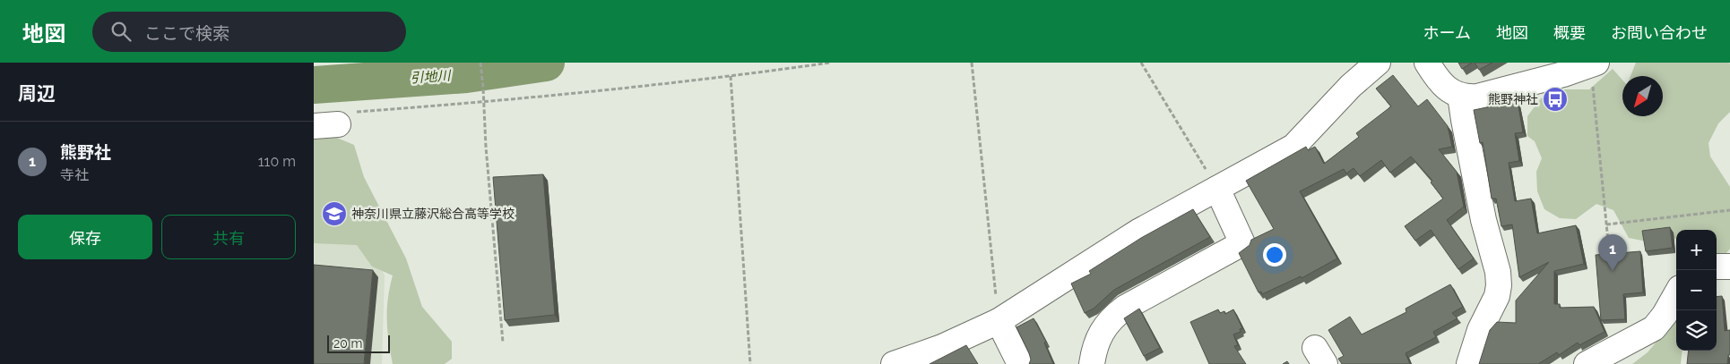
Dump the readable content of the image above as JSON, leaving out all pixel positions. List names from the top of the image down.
{
  "water": ["引地川"],
  "places": {
    "bus stop": ["熊野神社"],
    "school or university": ["神奈川県立藤沢総合高等学校"]
  },
  "scale_bar": "20 m",
  "north": "bottom left",
  "page": {
    "header": "地図",
    "search": "ここで検索",
    "nav": [
      "ホーム",
      "地図",
      "概要",
      "お問い合わせ"
    ],
    "heading": "周辺",
    "list": [
      {
        "mark": "1",
        "name": "熊野社",
        "note": "寺社",
        "value": "110 m"
      }
    ],
    "buttons": ["保存", "共有"],
    "map_buttons": ["+", "−"],
    "pins": "1",
    "scale": "20 m"
  }
}
